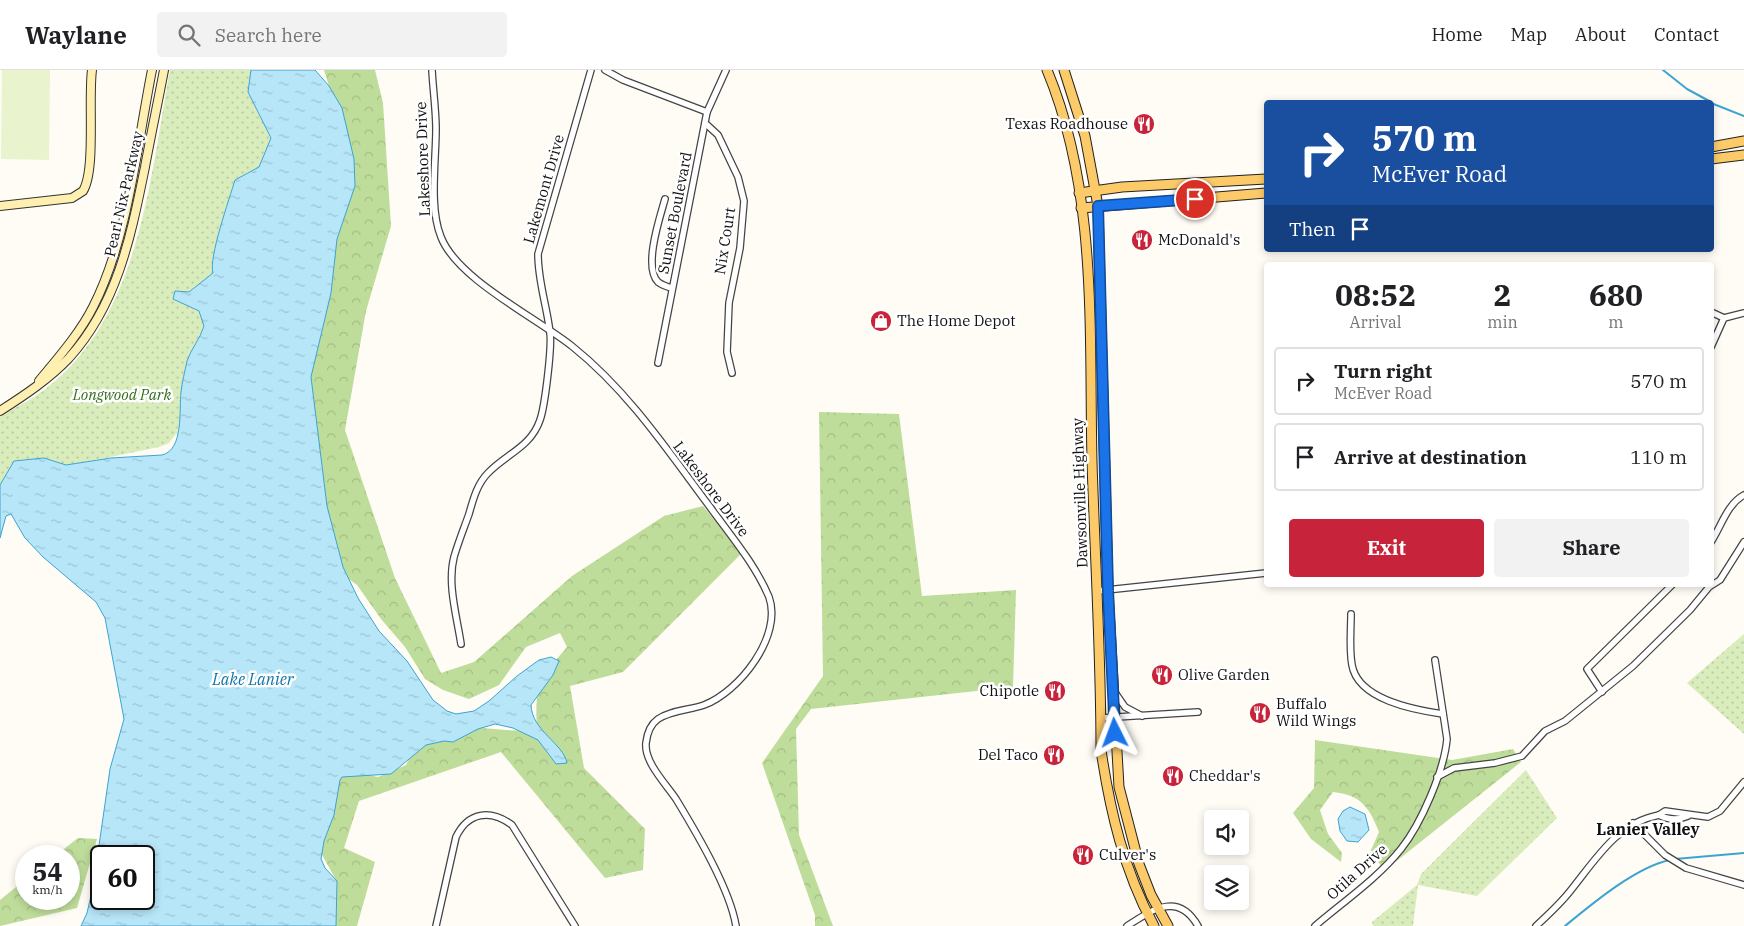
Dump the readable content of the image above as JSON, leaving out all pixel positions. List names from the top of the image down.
{
  "streets": {
    "main road": ["Dawsonville Highway"],
    "street": [
      "Lakeshore Drive",
      "Lakemont Drive",
      "Pearl Nix Parkway",
      "Sunset Boulevard",
      "Nix Court",
      "Otila Drive"
    ]
  },
  "crossings": [
    ["Lakeshore Drive", "Lakemont Drive"],
    ["Sunset Boulevard", "Nix Court"]
  ],
  "districts": ["Lanier Valley"],
  "water": ["Lake Lanier"],
  "parks": ["Longwood Park"],
  "places": {
    "restaurant": [
      "Texas Roadhouse",
      "McDonald's",
      "Olive Garden",
      "Chipotle",
      "Buffalo Wild Wings",
      "Del Taco",
      "Cheddar's",
      "Culver's"
    ],
    "shop": ["The Home Depot"]
  },
  "page": {
    "header": "Waylane",
    "search": "Search here",
    "nav": [
      "Home",
      "Map",
      "About",
      "Contact"
    ],
    "turn": ["570 m", "McEver Road"],
    "then": "Then",
    "eta": [
      "08:52",
      "Arrival",
      "2",
      "min",
      "680",
      "m"
    ],
    "list": [
      {
        "name": "Turn right",
        "note": "McEver Road",
        "value": "570 m"
      },
      {
        "name": "Arrive at destination",
        "value": "110 m"
      }
    ],
    "buttons": ["Exit", "Share"],
    "speed": "54 km/h",
    "limit": "60"
  }
}
